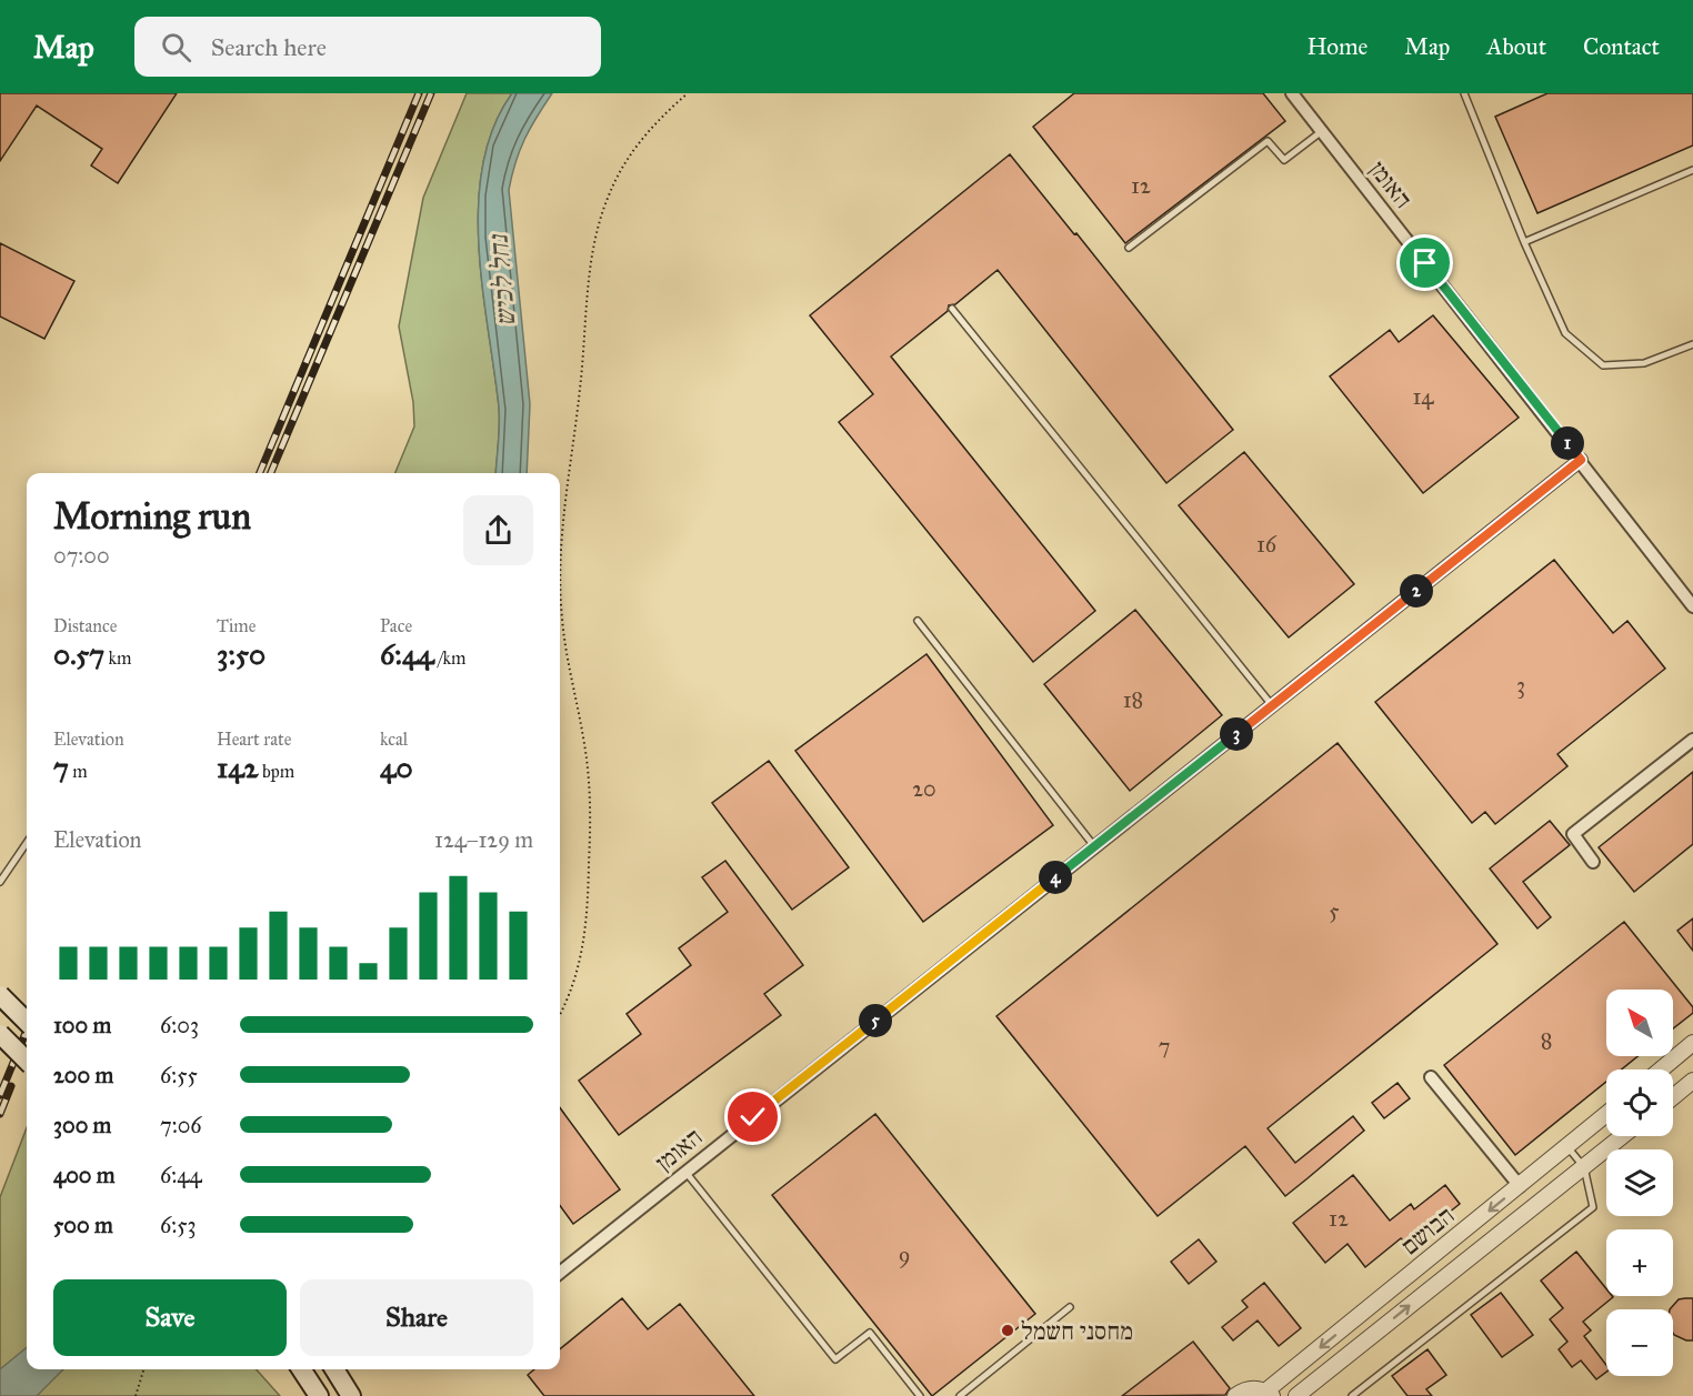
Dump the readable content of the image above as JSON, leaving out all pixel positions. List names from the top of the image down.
{
  "streets": {
    "street": ["האומן", "הבושם"]
  },
  "water": ["נחל לכיש"],
  "places": ["מחסני חשמל"],
  "house_numbers": [
    "12",
    "14",
    "16",
    "3",
    "18",
    "20",
    "5",
    "8",
    "7",
    "12",
    "9"
  ],
  "north": "top left",
  "page": {
    "header": "Map",
    "search": "Search here",
    "nav": [
      "Home",
      "Map",
      "About",
      "Contact"
    ],
    "pins": [
      "1",
      "2",
      "3",
      "4",
      "5"
    ],
    "heading": ["Morning run", "07:00"],
    "stats": [
      ["Distance", "0.57 km"],
      ["Time", "3:50"],
      ["Pace", "6:44 /km"],
      ["Elevation", "7 m"],
      ["Heart rate", "142 bpm"],
      ["kcal", "40"]
    ],
    "chart": ["Elevation", "124–129 m"],
    "map_buttons": ["+", "−"],
    "list": [
      {
        "name": "100 m",
        "note": "6:03"
      },
      {
        "name": "200 m",
        "note": "6:55"
      },
      {
        "name": "300 m",
        "note": "7:06"
      },
      {
        "name": "400 m",
        "note": "6:44"
      },
      {
        "name": "500 m",
        "note": "6:53"
      }
    ],
    "buttons": ["Save", "Share"]
  }
}
